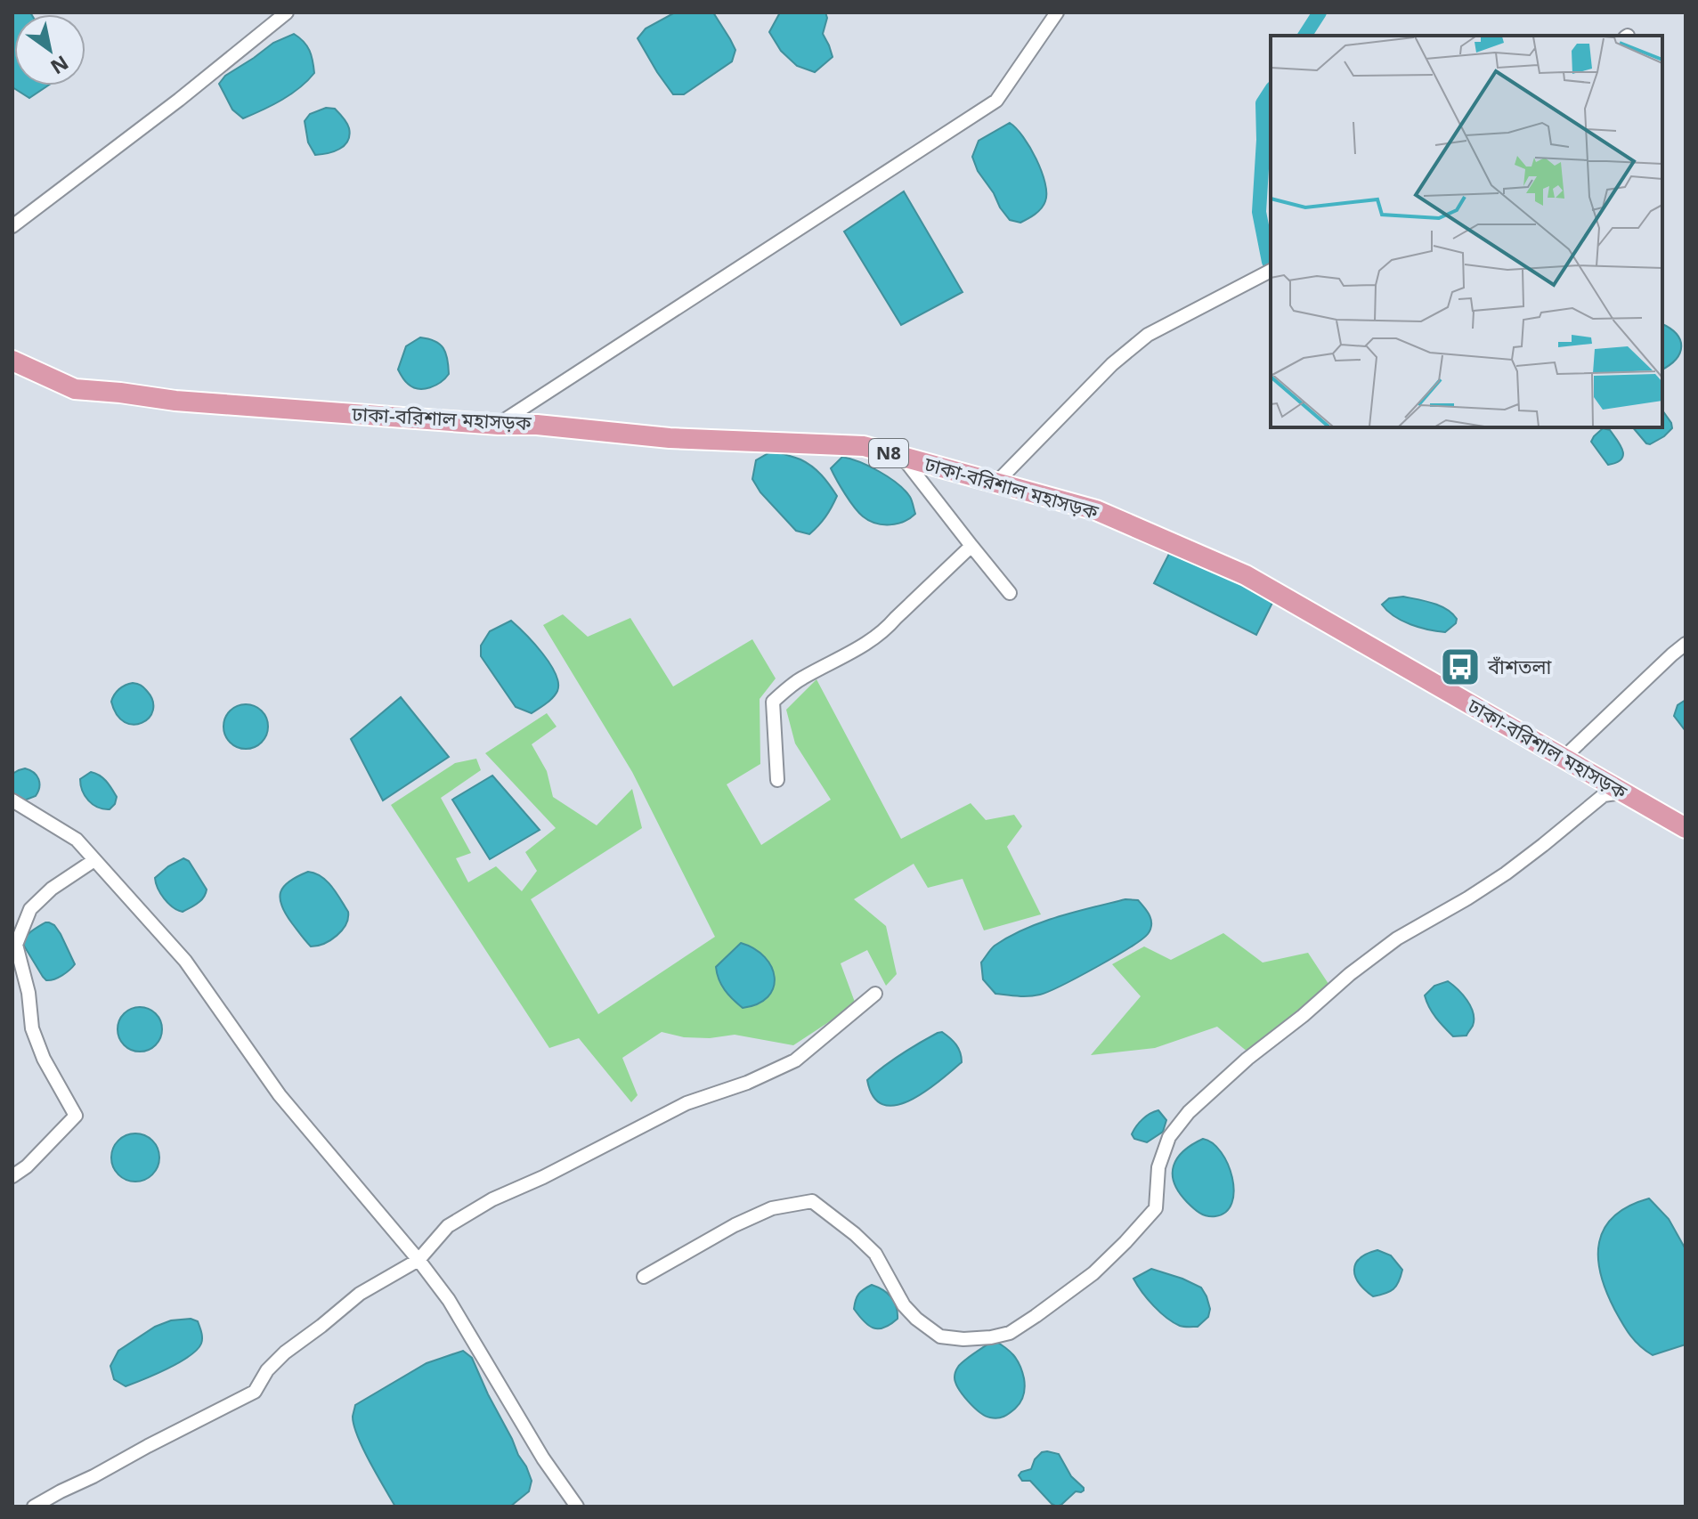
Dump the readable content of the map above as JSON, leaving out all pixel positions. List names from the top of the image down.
{
  "streets": {
    "highway": ["ঢাকা-বরিশাল মহাসড়ক", "N8"]
  },
  "places": {
    "bus stop": ["বাঁশতলা"]
  },
  "north": "bottom right"
}
